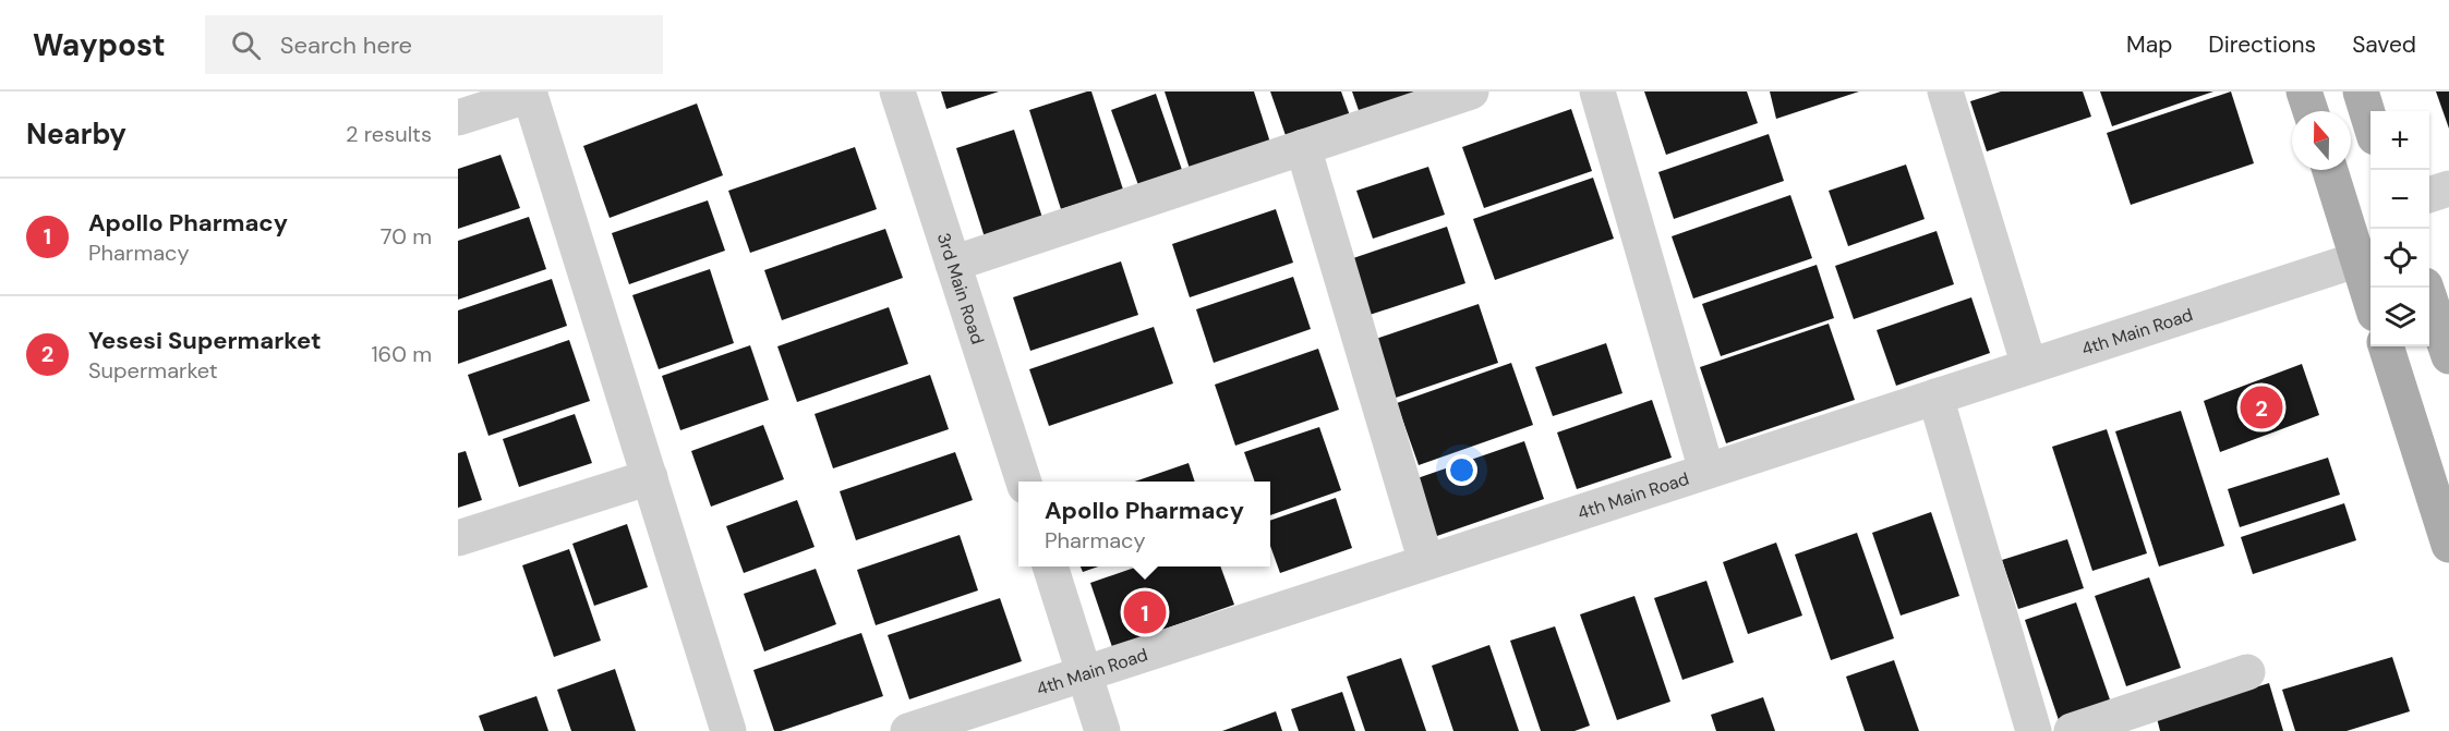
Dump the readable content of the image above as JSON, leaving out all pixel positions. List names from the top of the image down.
{
  "streets": {
    "street": ["3rd Main Road", "4th Main Road"]
  },
  "north": "top",
  "page": {
    "header": "Waypost",
    "search": "Search here",
    "nav": ["Map", "Directions", "Saved"],
    "heading": ["Nearby", "2 results"],
    "map_buttons": ["+", "−"],
    "list": [
      {
        "mark": "1",
        "name": "Apollo Pharmacy",
        "note": "Pharmacy",
        "value": "70 m"
      },
      {
        "mark": "2",
        "name": "Yesesi Supermarket",
        "note": "Supermarket",
        "value": "160 m"
      }
    ],
    "pins": ["2", "1"],
    "popup": ["Apollo Pharmacy", "Pharmacy"]
  }
}
